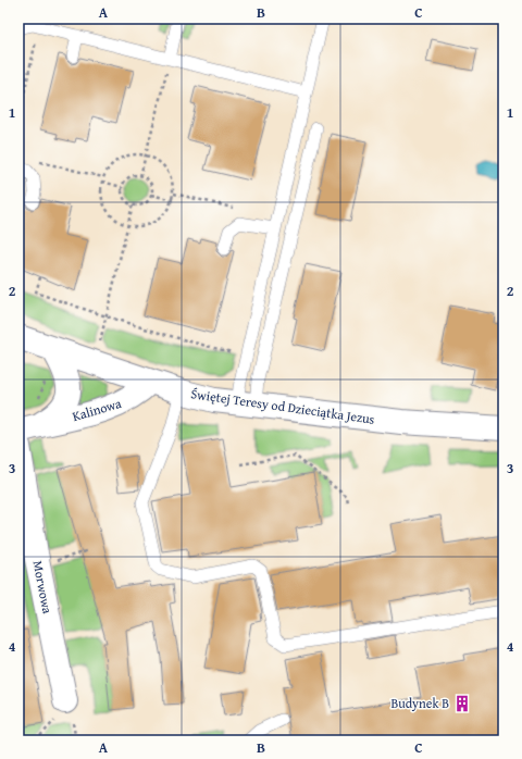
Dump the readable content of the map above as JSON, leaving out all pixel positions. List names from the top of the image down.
{
  "streets": {
    "street": ["Świętej Teresy od Dzieciątka Jezus", "Kalinowa", "Morwowa"]
  },
  "crossings": [
    ["Świętej Teresy od Dzieciątka Jezus", "Kalinowa"]
  ],
  "places": {
    "building": ["Budynek B"]
  },
  "grid": {
    "columns": ["A", "B", "C"],
    "rows": [
      "1",
      "2",
      "3",
      "4"
    ]
  }
}
